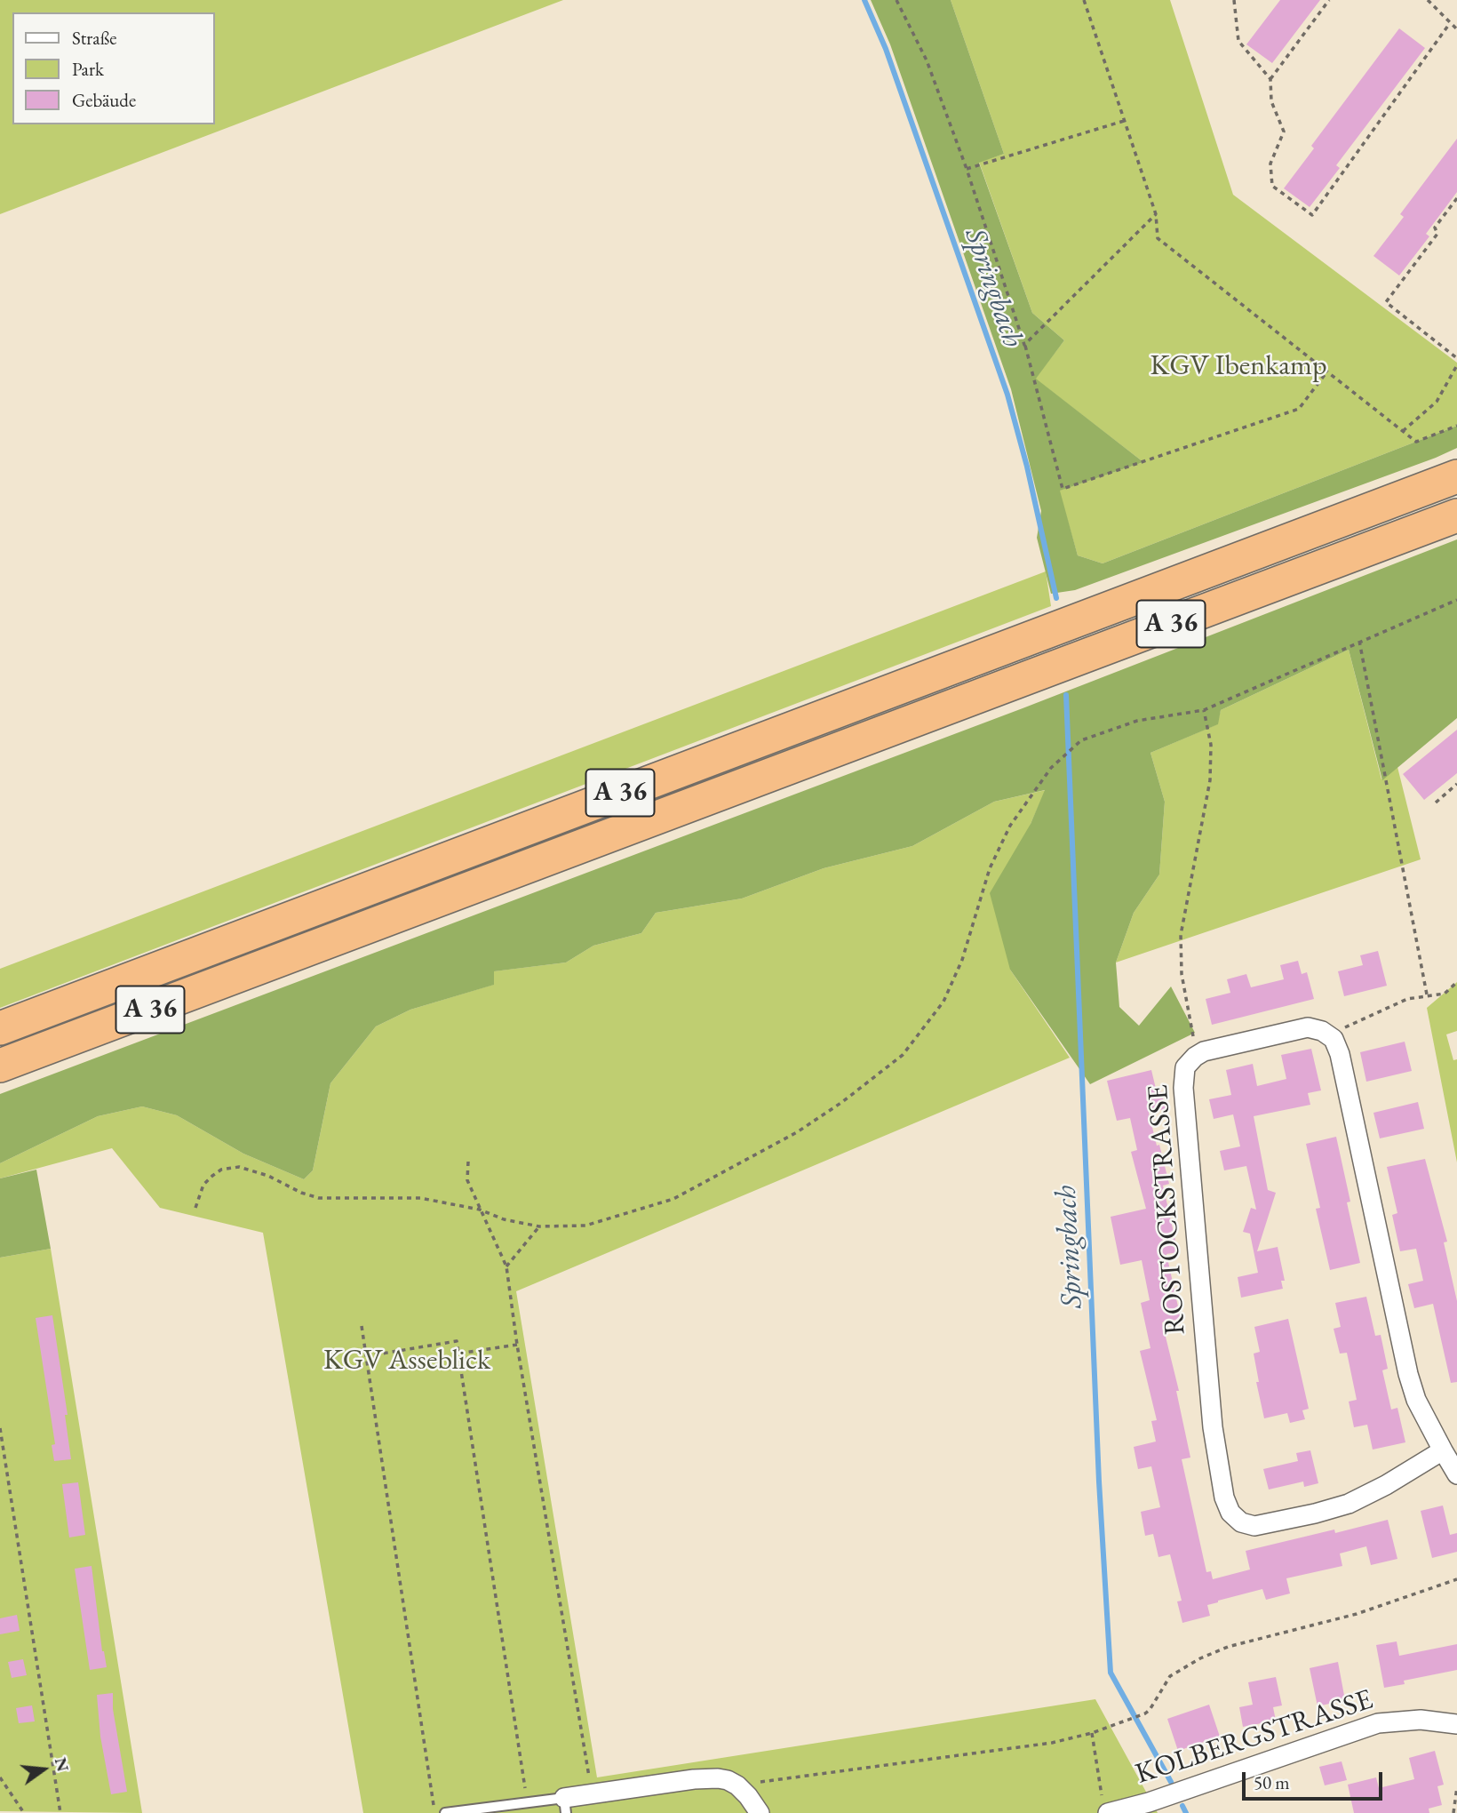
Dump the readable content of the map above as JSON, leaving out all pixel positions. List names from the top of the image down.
{
  "streets": {
    "highway": ["A 36"],
    "street": ["ROSTOCKSTRASSE", "KOLBERGSTRASSE"]
  },
  "water": ["Springbach"],
  "parks": ["KGV Ibenkamp", "KGV Asseblick"],
  "legend": ["Straße", "Park", "Gebäude"],
  "scale_bar": "50 m",
  "north": "right"
}
